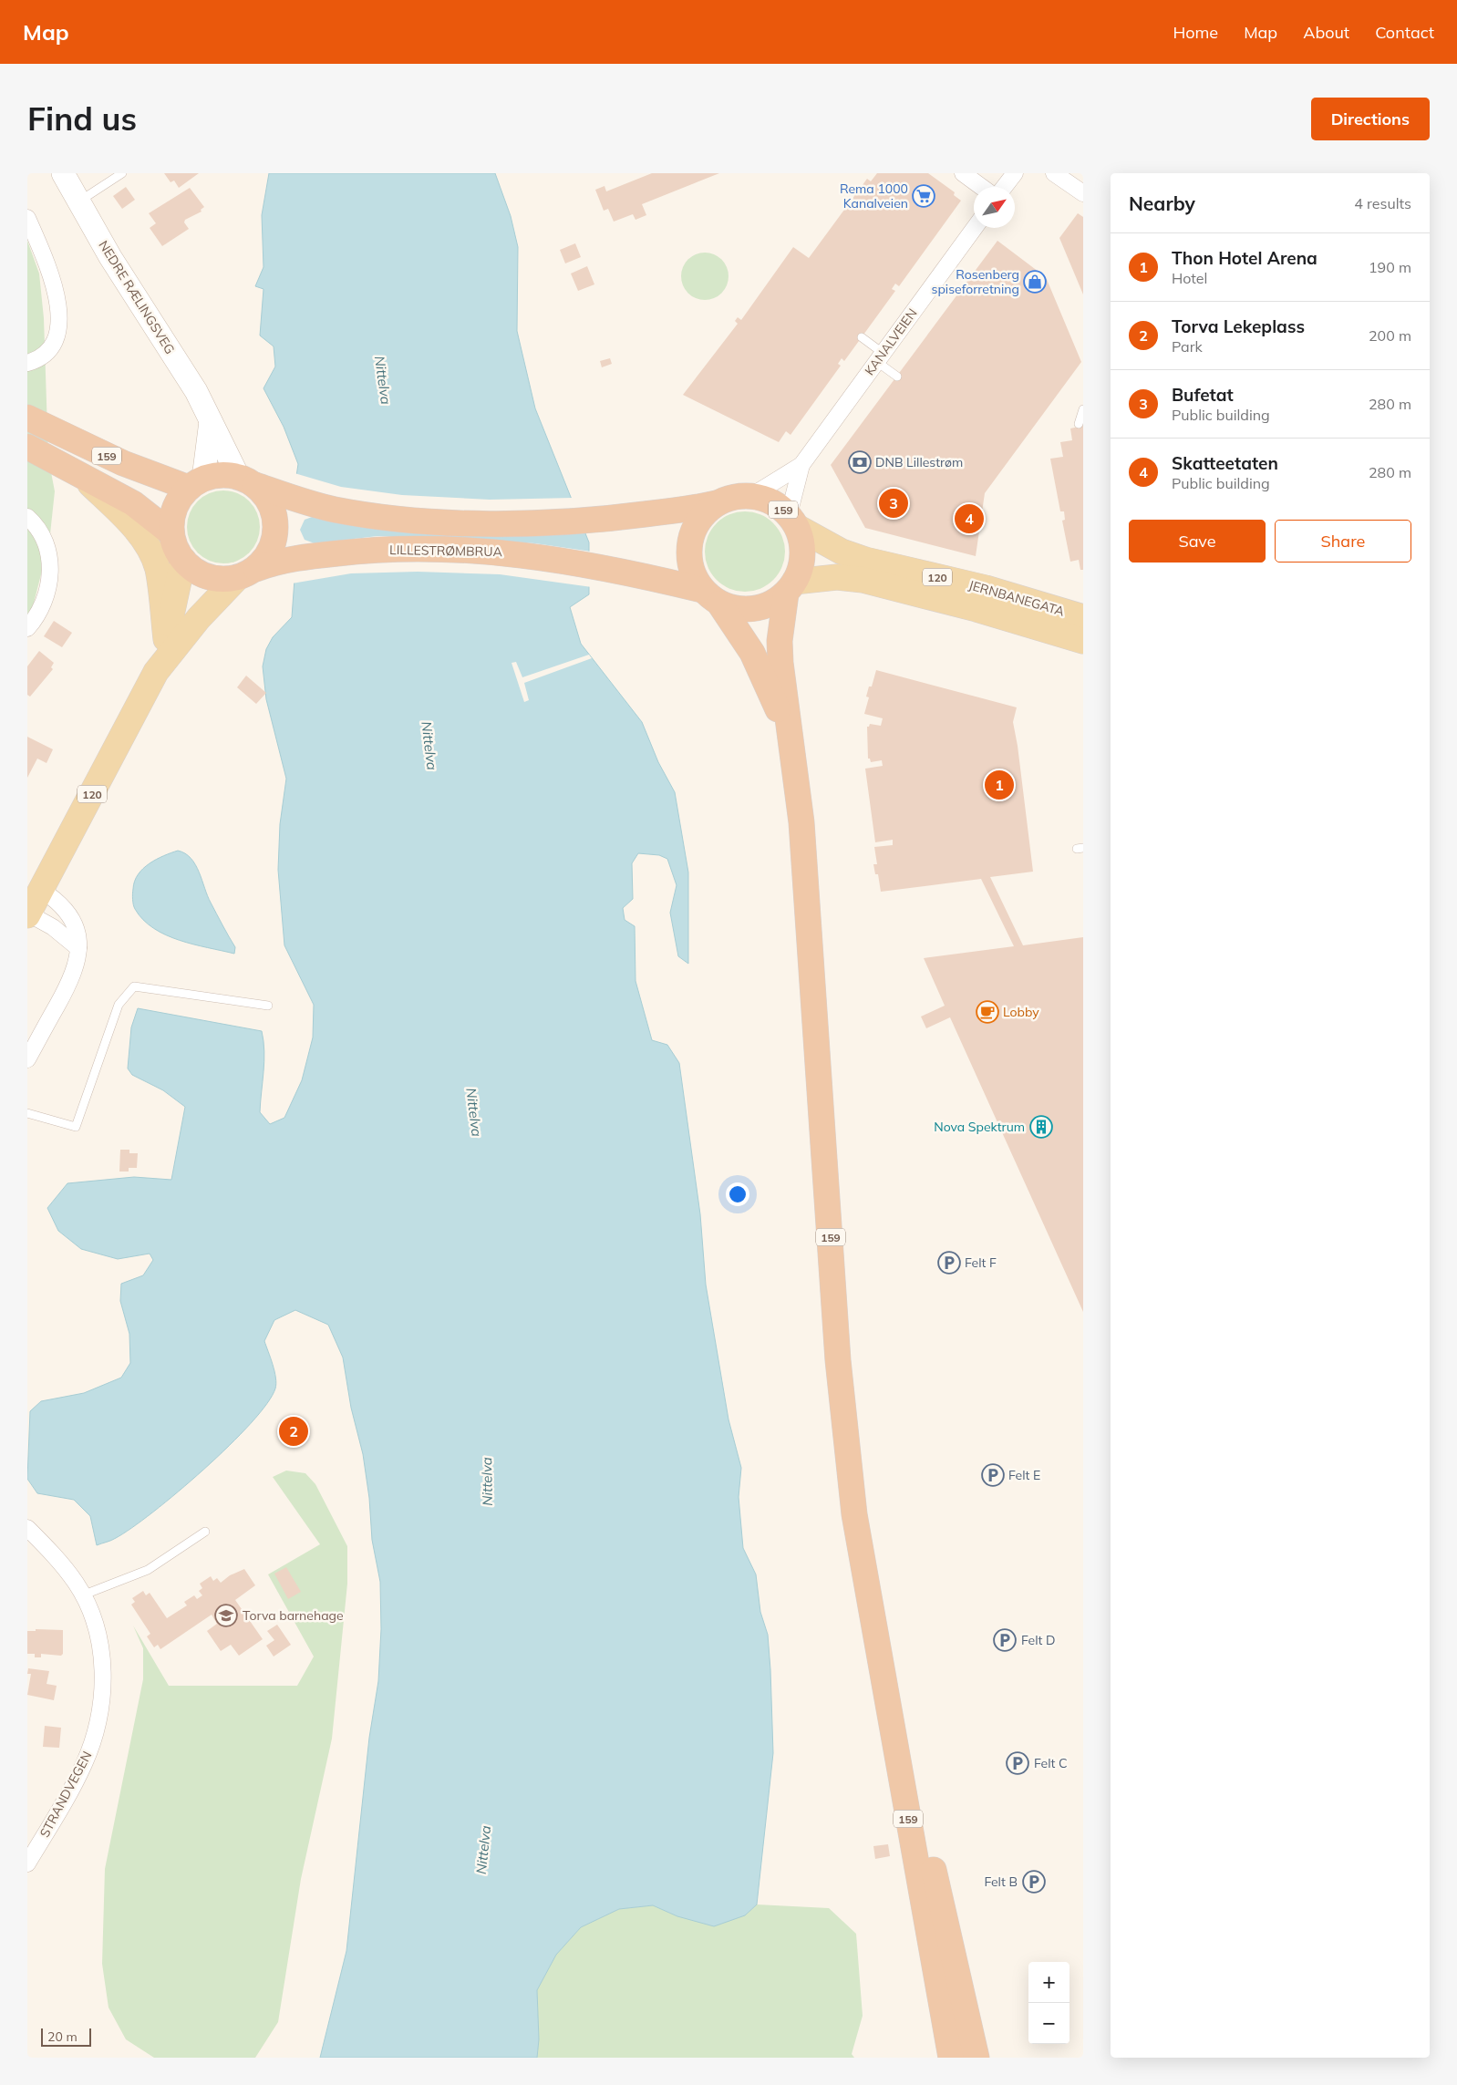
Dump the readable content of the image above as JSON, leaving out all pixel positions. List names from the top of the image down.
{
  "streets": {
    "highway": ["159", "LILLESTRØMBRUA"],
    "main road": ["NEDRE RÆLINGSVEG", "120", "JERNBANEGATA"],
    "street": ["KANALVEIEN", "STRANDVEGEN"]
  },
  "crossings": [
    ["NEDRE RÆLINGSVEG", "159"],
    ["NEDRE RÆLINGSVEG", "LILLESTRØMBRUA"],
    ["NEDRE RÆLINGSVEG", "120"],
    ["KANALVEIEN", "159"],
    ["KANALVEIEN", "LILLESTRØMBRUA"],
    ["KANALVEIEN", "JERNBANEGATA"],
    ["159", "LILLESTRØMBRUA"],
    ["159", "120"],
    ["159", "JERNBANEGATA"],
    ["LILLESTRØMBRUA", "120"],
    ["LILLESTRØMBRUA", "JERNBANEGATA"]
  ],
  "water": ["Nittelva"],
  "places": {
    "supermarket": ["Rema 1000 Kanalveien"],
    "shop": ["Rosenberg spiseforretning"],
    "bank": ["DNB Lillestrøm"],
    "cafe": ["Lobby"],
    "building": ["Nova Spektrum"],
    "parking": [
      "Felt F",
      "Felt E",
      "Felt D",
      "Felt C",
      "Felt B"
    ],
    "school or university": ["Torva barnehage"]
  },
  "scale_bar": "20 m",
  "north": "top right",
  "page": {
    "header": "Map",
    "nav": [
      "Home",
      "Map",
      "About",
      "Contact"
    ],
    "buttons": [
      "Directions",
      ["Save", "Share"]
    ],
    "title": "Find us",
    "heading": ["Nearby", "4 results"],
    "list": [
      {
        "mark": "1",
        "name": "Thon Hotel Arena",
        "note": "Hotel",
        "value": "190 m"
      },
      {
        "mark": "2",
        "name": "Torva Lekeplass",
        "note": "Park",
        "value": "200 m"
      },
      {
        "mark": "3",
        "name": "Bufetat",
        "note": "Public building",
        "value": "280 m"
      },
      {
        "mark": "4",
        "name": "Skatteetaten",
        "note": "Public building",
        "value": "280 m"
      }
    ],
    "pins": [
      "3",
      "4",
      "1",
      "2"
    ],
    "map_buttons": ["+", "−"],
    "scale": "20 m"
  }
}
